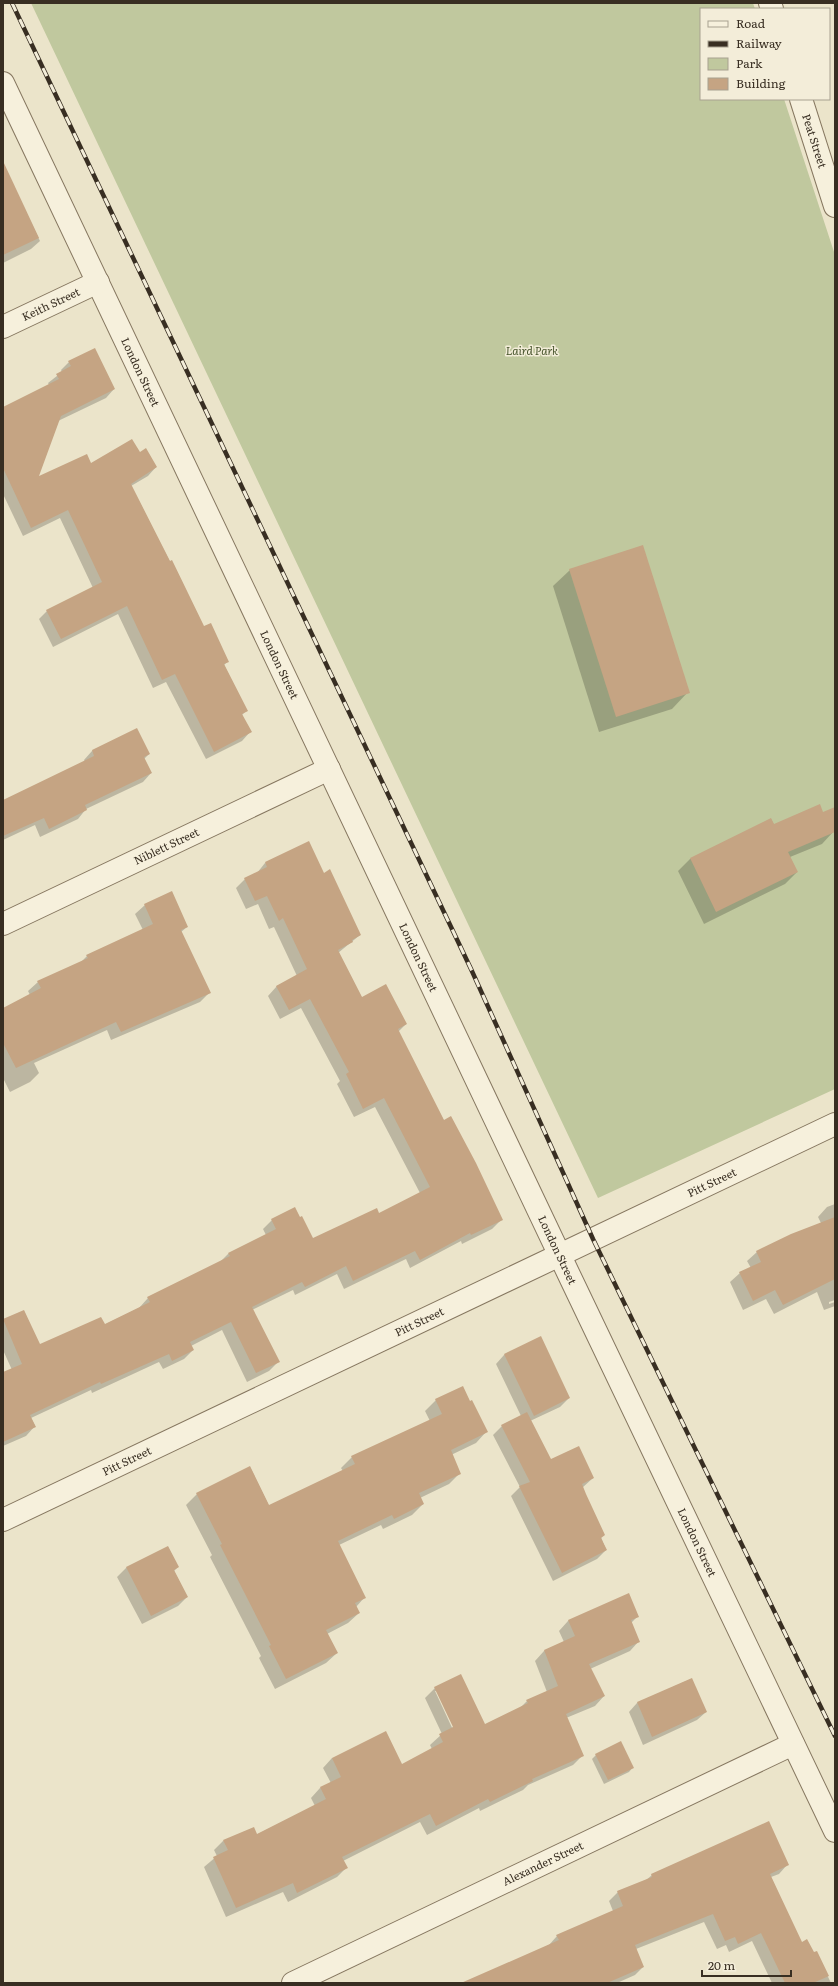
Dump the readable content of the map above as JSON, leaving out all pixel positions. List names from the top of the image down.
{
  "streets": {
    "street": [
      "Peat Street",
      "Keith Street",
      "London Street",
      "Niblett Street",
      "Pitt Street",
      "Alexander Street"
    ]
  },
  "crossings": [
    ["Keith Street", "London Street"],
    ["London Street", "Niblett Street"],
    ["London Street", "Pitt Street"],
    ["London Street", "Alexander Street"]
  ],
  "parks": ["Laird Park"],
  "legend": [
    "Road",
    "Railway",
    "Park",
    "Building"
  ],
  "scale_bar": "20 m"
}
